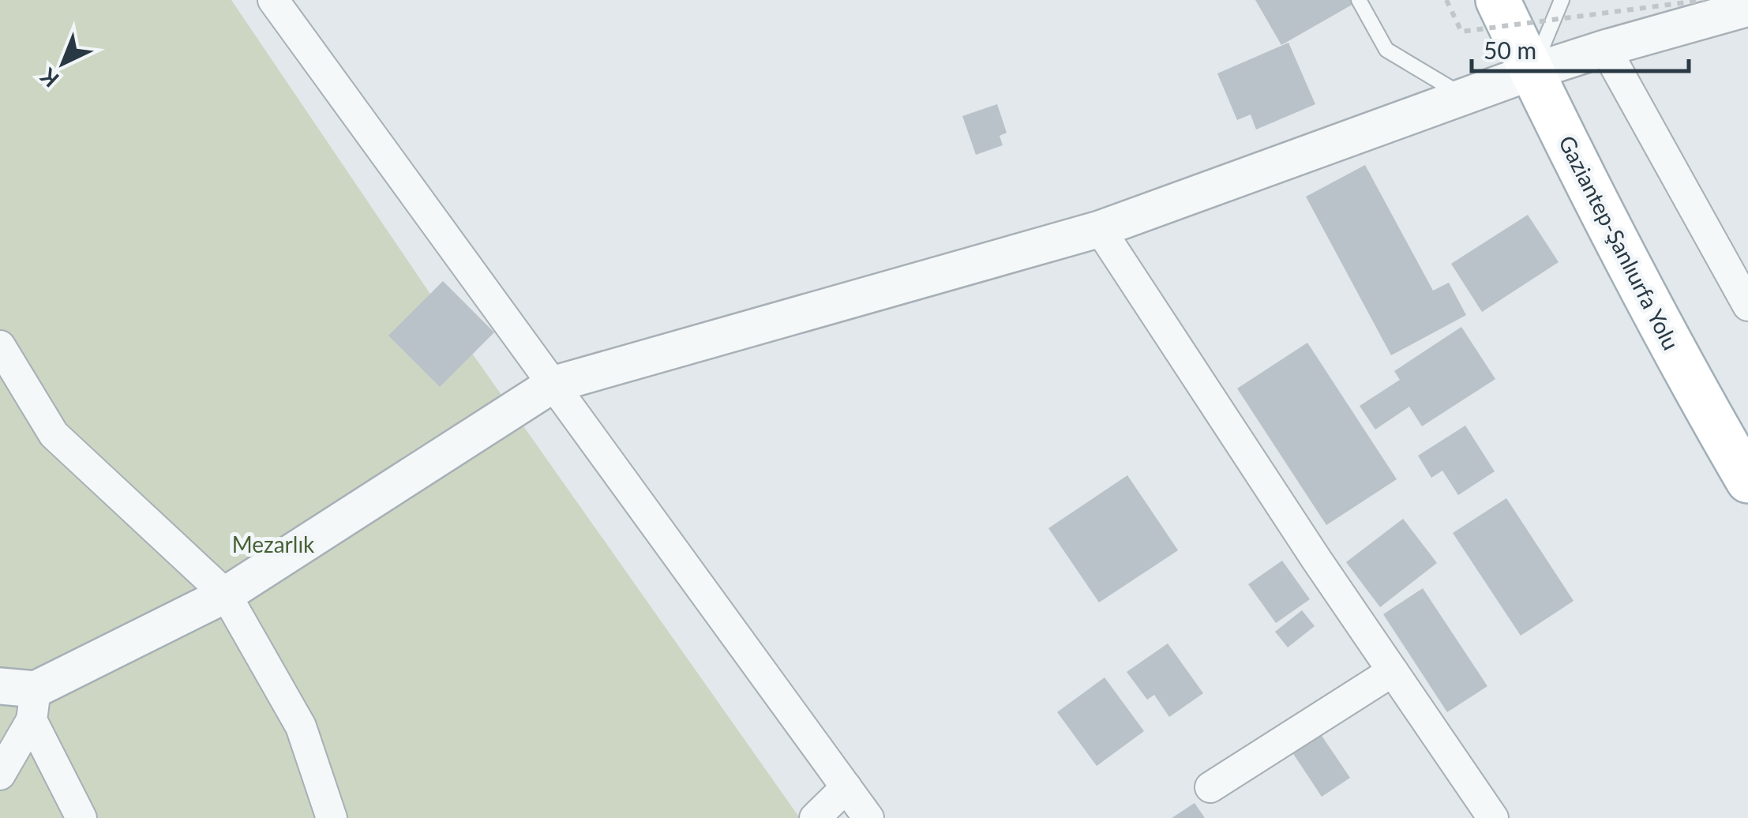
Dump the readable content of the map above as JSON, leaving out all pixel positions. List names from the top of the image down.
{
  "streets": {
    "main road": ["Gaziantep-Şanlıurfa Yolu"]
  },
  "parks": ["Mezarlık"],
  "scale_bar": "50 m",
  "north": "bottom left"
}
